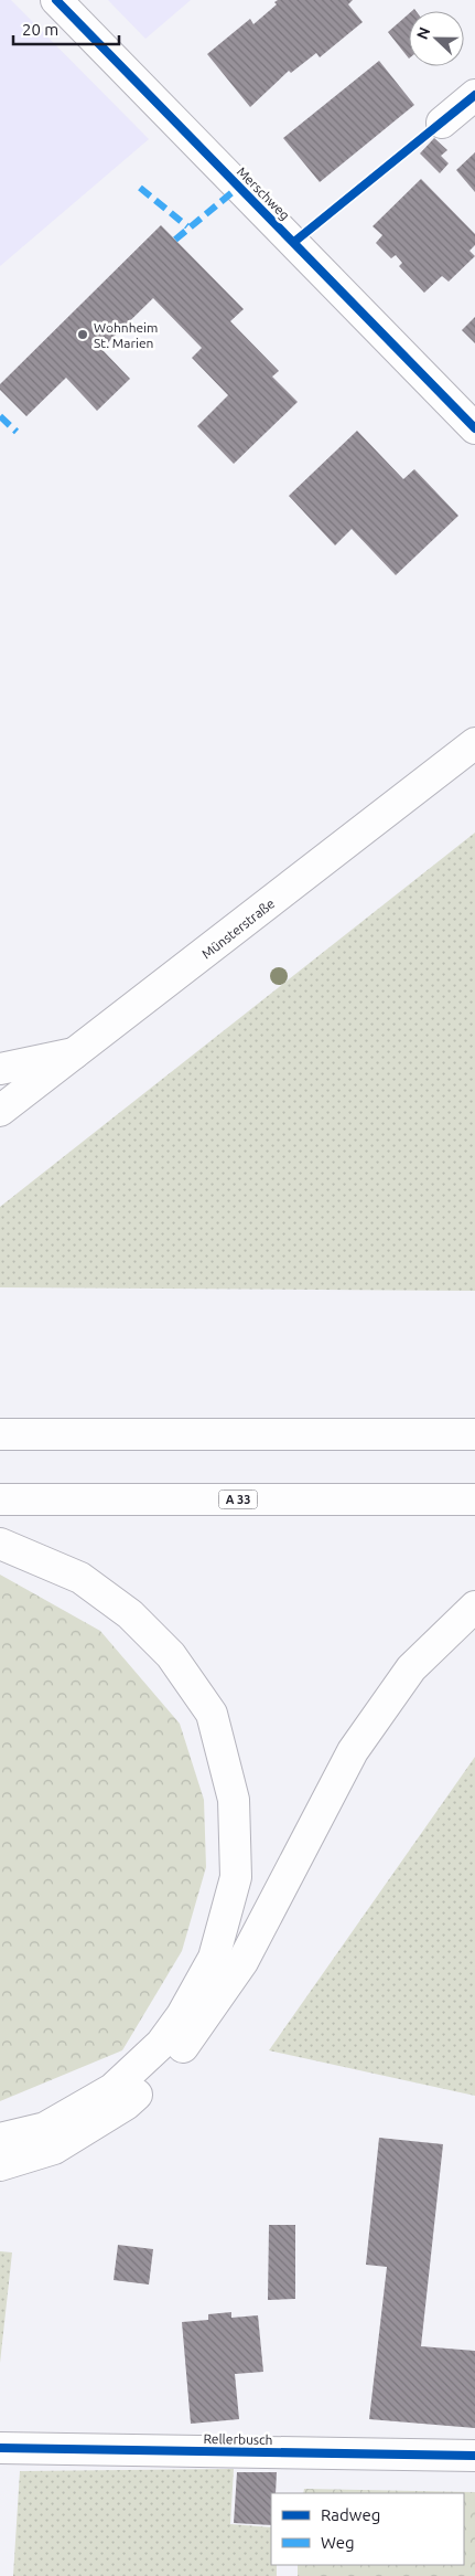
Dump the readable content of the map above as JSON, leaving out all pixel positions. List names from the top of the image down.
{
  "streets": {
    "main road": [
      "Merschweg",
      "Münsterstraße",
      "A 33",
      "Rellerbusch"
    ]
  },
  "places": ["Wohnheim St. Marien"],
  "legend": ["Radweg", "Weg"],
  "scale_bar": "20 m",
  "north": "left"
}
